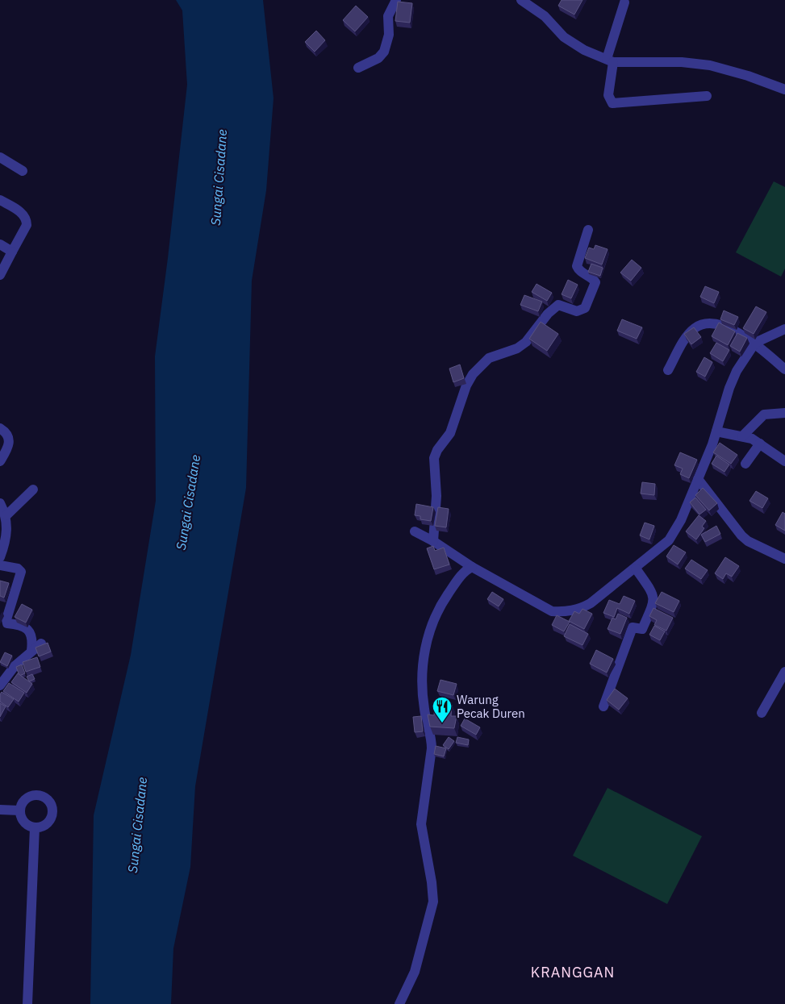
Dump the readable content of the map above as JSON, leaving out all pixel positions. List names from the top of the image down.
{
  "districts": ["KRANGGAN"],
  "water": ["Sungai Cisadane"],
  "places": {
    "restaurant": ["Warung Pecak Duren"]
  }
}
